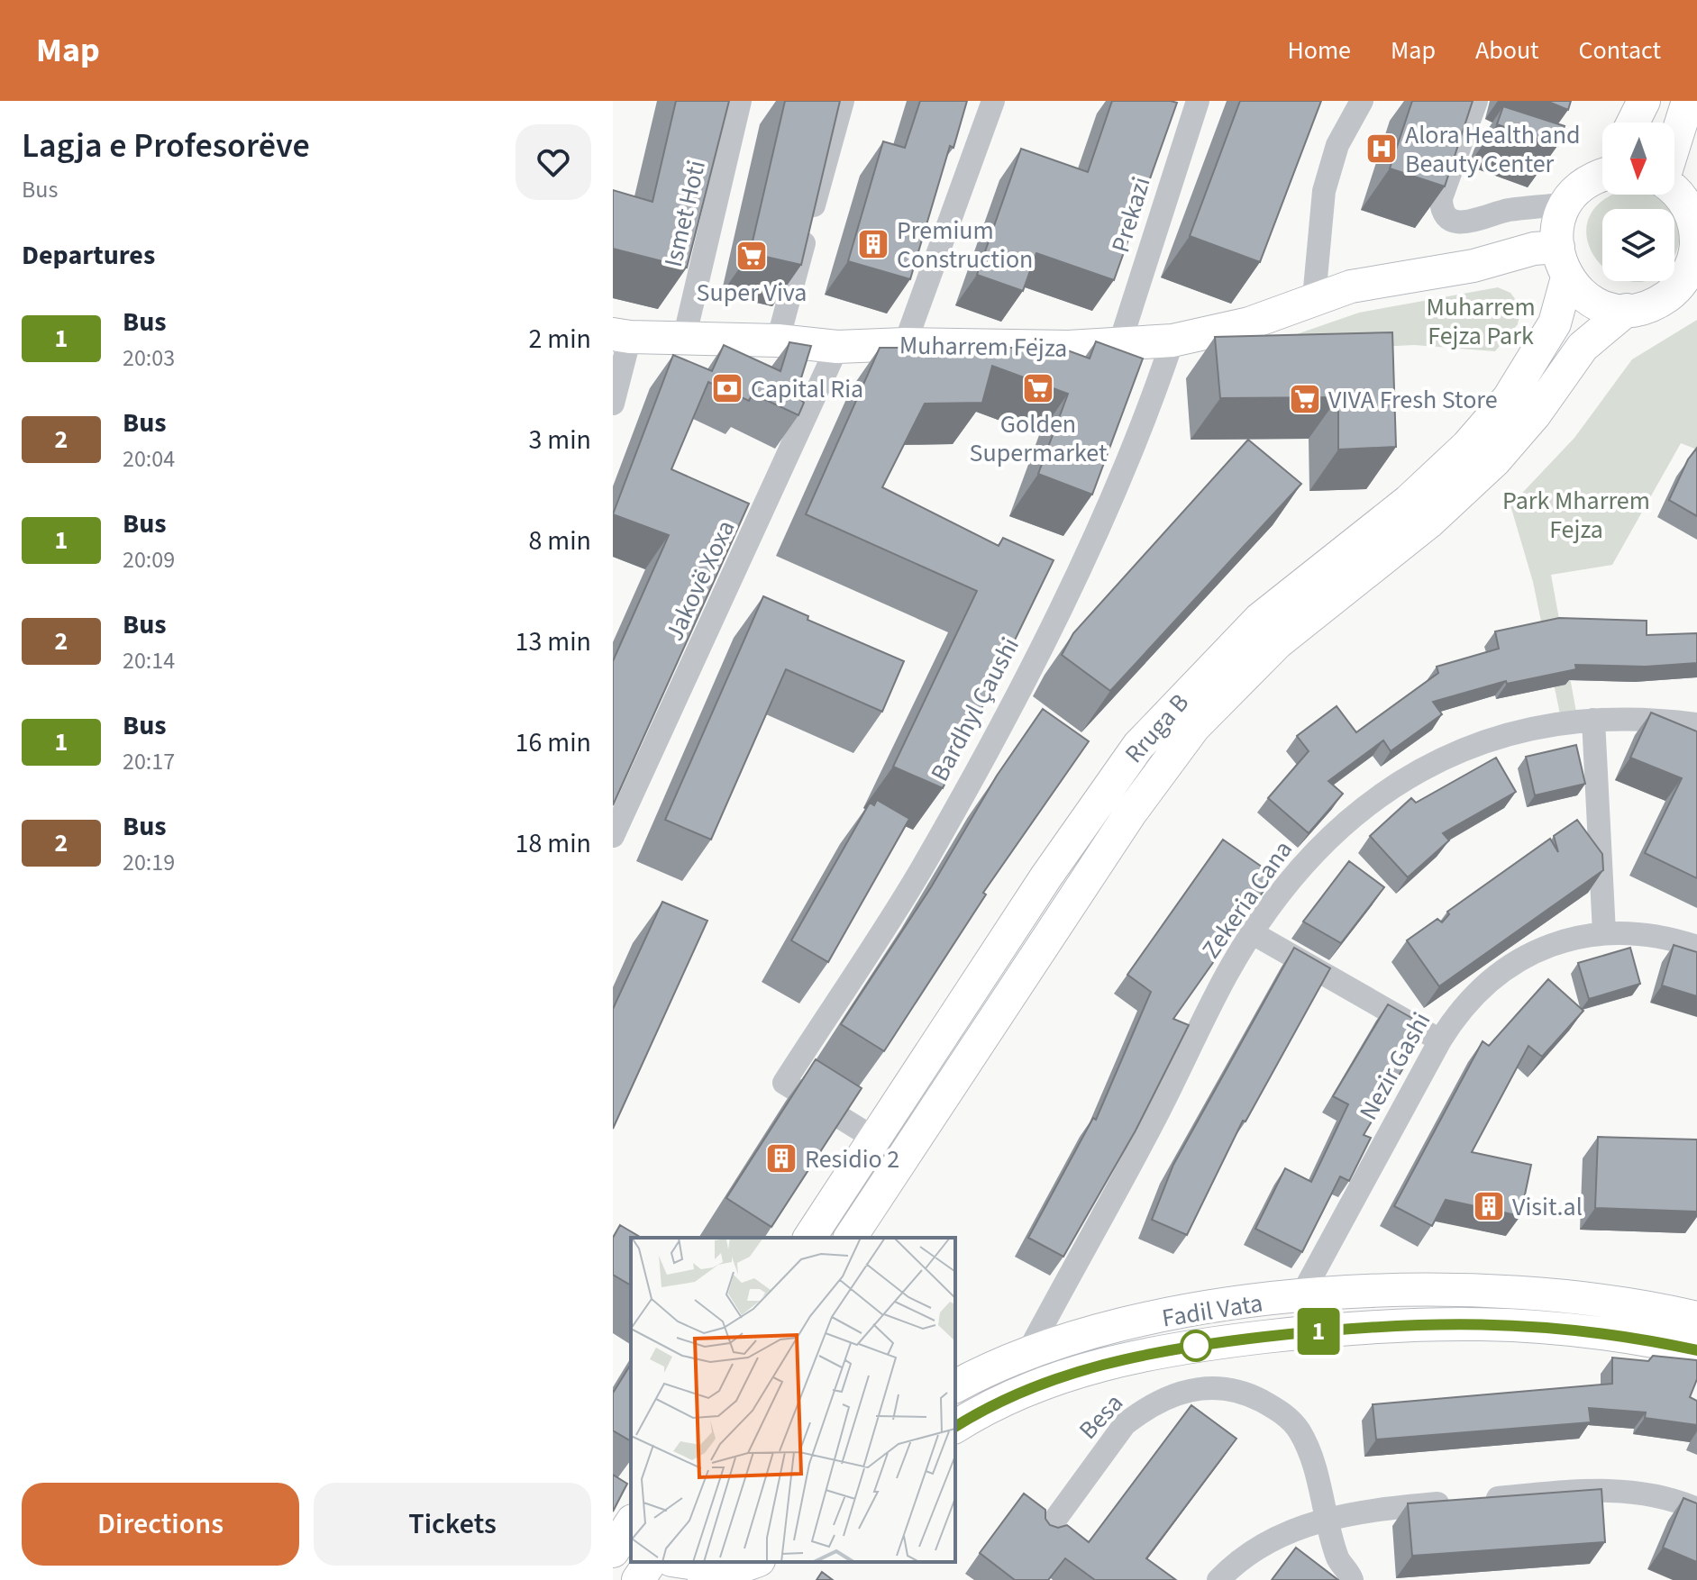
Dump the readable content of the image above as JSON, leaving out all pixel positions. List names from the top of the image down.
{
  "streets": {
    "main road": ["Muharrem Fejza", "Rruga B", "Fadil Vata"],
    "street": [
      "Ismet Hoti",
      "Prekazi",
      "Jakovë Xoxa",
      "Bardhyl Çaushi",
      "Zekeria Cana",
      "Nezir Gashi",
      "Besa"
    ]
  },
  "crossings": [
    ["Ismet Hoti", "Muharrem Fejza"],
    ["Prekazi", "Muharrem Fejza"],
    ["Muharrem Fejza", "Jakovë Xoxa"],
    ["Muharrem Fejza", "Bardhyl Çaushi"],
    ["Bardhyl Çaushi", "Rruga B"],
    ["Zekeria Cana", "Fadil Vata"],
    ["Nezir Gashi", "Fadil Vata"]
  ],
  "parks": ["Muharrem Fejza Park", "Park Mharrem Fejza"],
  "places": {
    "hospital": ["Alora Health and Beauty Center"],
    "building": ["Premium Construction", "Residio 2", "Visit.al"],
    "supermarket": ["Super Viva", "Golden Supermarket", "VIVA Fresh Store"],
    "bank": ["Capital Ria"]
  },
  "lines": ["bus line 1"],
  "north": "bottom",
  "page": {
    "header": "Map",
    "nav": [
      "Home",
      "Map",
      "About",
      "Contact"
    ],
    "heading": [
      ["Lagja e Profesorëve", "Bus"],
      "Departures"
    ],
    "on_map": "1",
    "list": [
      {
        "mark": "1",
        "name": "Bus",
        "note": "20:03",
        "value": "2 min"
      },
      {
        "mark": "2",
        "name": "Bus",
        "note": "20:04",
        "value": "3 min"
      },
      {
        "mark": "1",
        "name": "Bus",
        "note": "20:09",
        "value": "8 min"
      },
      {
        "mark": "2",
        "name": "Bus",
        "note": "20:14",
        "value": "13 min"
      },
      {
        "mark": "1",
        "name": "Bus",
        "note": "20:17",
        "value": "16 min"
      },
      {
        "mark": "2",
        "name": "Bus",
        "note": "20:19",
        "value": "18 min"
      }
    ],
    "buttons": ["Directions", "Tickets"]
  }
}
